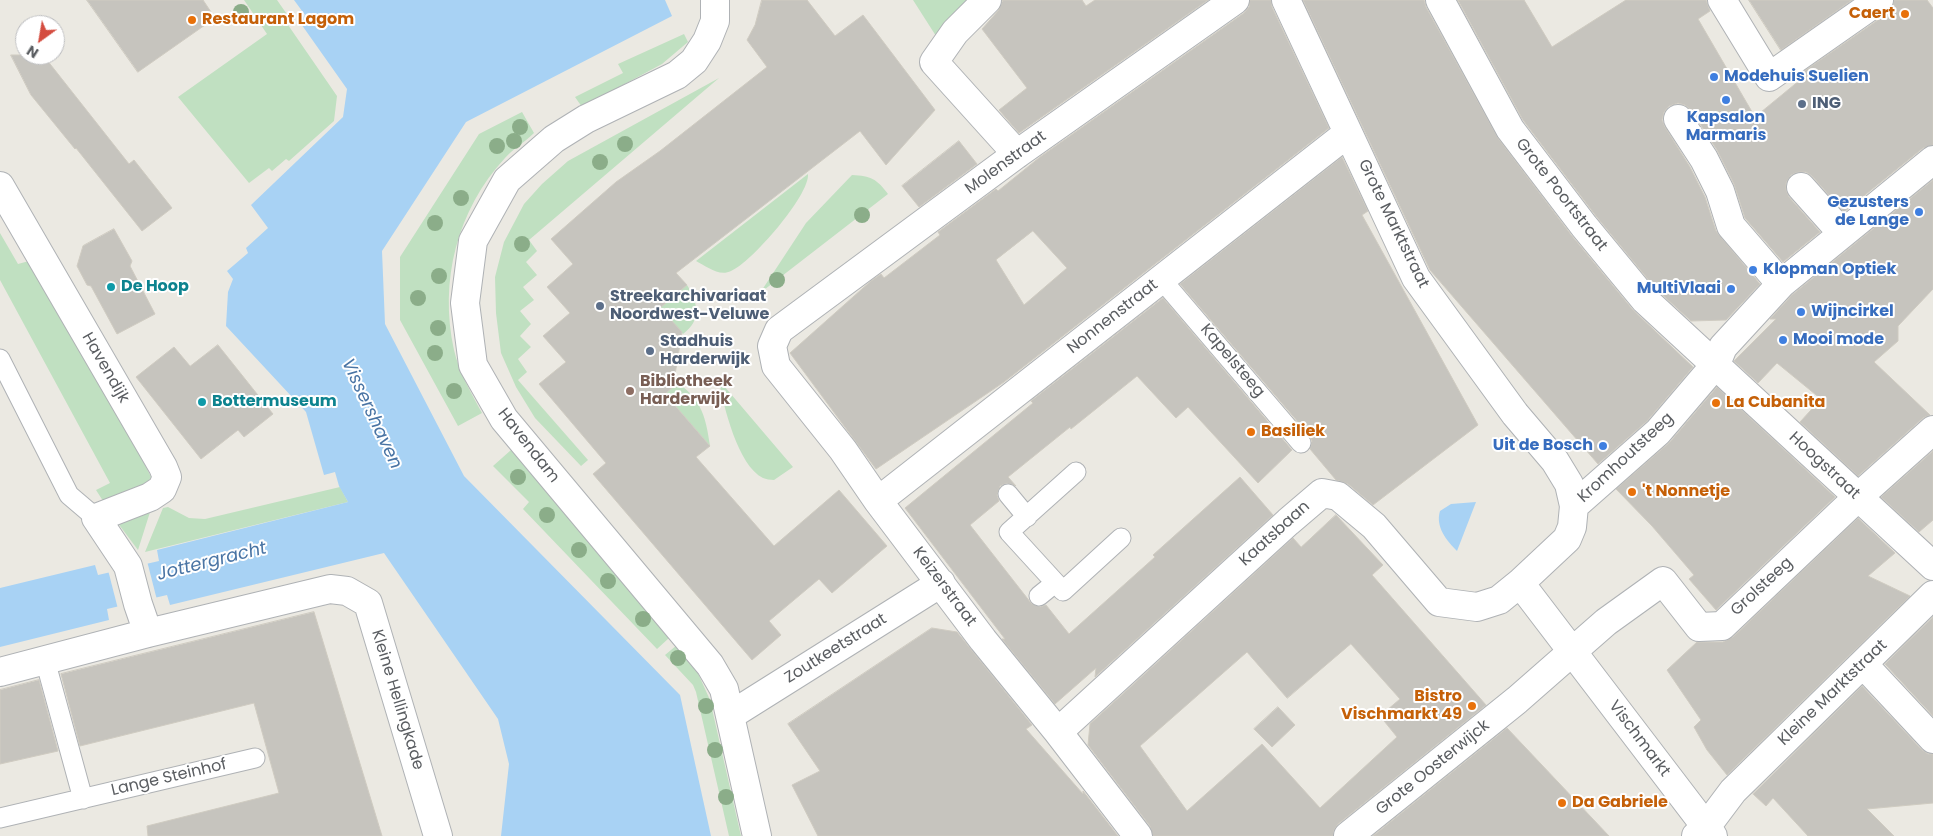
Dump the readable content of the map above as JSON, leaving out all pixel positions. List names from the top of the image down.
{
  "streets": {
    "street": [
      "Molenstraat",
      "Grote Poortstraat",
      "Grote Marktstraat",
      "Nonnenstraat",
      "Havendijk",
      "Havendam",
      "Kromhoutsteeg",
      "Hoogstraat",
      "Kaatsbaan",
      "Keizerstraat",
      "Grolsteeg",
      "Zoutkeetstraat",
      "Kleine Marktstraat",
      "Kleine Hellingkade",
      "Vischmarkt",
      "Grote Oosterwijck"
    ],
    "lane": ["Kapelsteeg", "Lange Steinhof"]
  },
  "crossings": [
    ["Molenstraat", "Keizerstraat"],
    ["Grote Poortstraat", "Kromhoutsteeg"],
    ["Grote Poortstraat", "Hoogstraat"],
    ["Grote Marktstraat", "Nonnenstraat"],
    ["Grote Marktstraat", "Kromhoutsteeg"],
    ["Grote Marktstraat", "Kaatsbaan"],
    ["Nonnenstraat", "Kapelsteeg"],
    ["Nonnenstraat", "Keizerstraat"],
    ["Havendam", "Zoutkeetstraat"],
    ["Kromhoutsteeg", "Hoogstraat"],
    ["Kromhoutsteeg", "Kaatsbaan"],
    ["Hoogstraat", "Grolsteeg"],
    ["Kaatsbaan", "Keizerstraat"],
    ["Kaatsbaan", "Vischmarkt"],
    ["Keizerstraat", "Zoutkeetstraat"],
    ["Grolsteeg", "Vischmarkt"],
    ["Grolsteeg", "Grote Oosterwijck"],
    ["Kleine Marktstraat", "Vischmarkt"],
    ["Vischmarkt", "Grote Oosterwijck"]
  ],
  "water": ["Vissershaven", "Jottergracht"],
  "places": [
    "Caert",
    "Restaurant Lagom",
    "Modehuis Suelien",
    "Kapsalon Marmaris",
    "ING",
    "Gezusters de Lange",
    "Klopman Optiek",
    "De Hoop",
    "MultiVlaai",
    "Streekarchivariaat Noordwest-Veluwe",
    "Wijncirkel",
    "Mooi mode",
    "Stadhuis Harderwijk",
    "Bibliotheek Harderwijk",
    "Bottermuseum",
    "La Cubanita",
    "Basiliek",
    "Uit de Bosch",
    "'t Nonnetje",
    "Bistro Vischmarkt 49",
    "Da Gabriele"
  ],
  "north": "bottom left"
}
